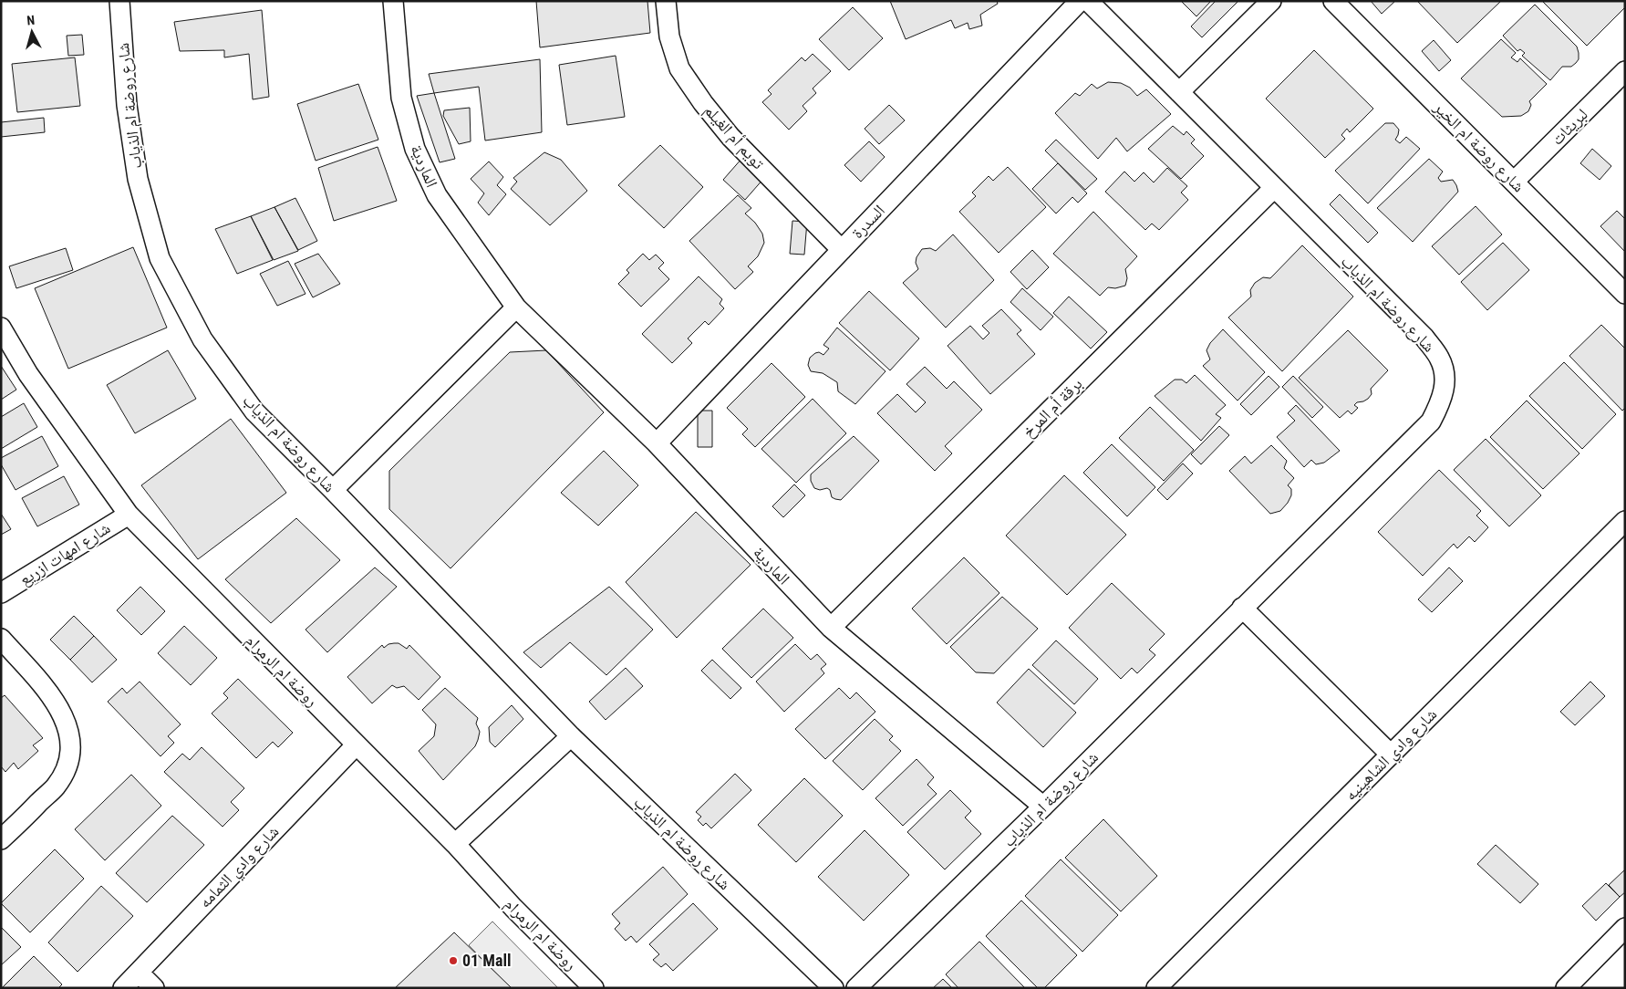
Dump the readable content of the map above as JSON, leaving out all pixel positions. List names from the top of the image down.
{
  "streets": {
    "street": [
      "شارع روضة ام الذياب",
      "لبريثات",
      "تويم أم الغيلم",
      "شارع روضة ام الخير",
      "الماردية",
      "السدرة",
      "برقة أم المرخ",
      "شارع امهات ازريع",
      "روضة ام الرمرام",
      "شارع وادي الشاهينيه",
      "شارع وادي الثمامه"
    ]
  },
  "crossings": [
    ["شارع روضة ام الذياب", "الماردية"],
    ["شارع روضة ام الذياب", "برقة أم المرخ"],
    ["لبريثات", "شارع روضة ام الخير"],
    ["تويم أم الغيلم", "السدرة"],
    ["الماردية", "السدرة"],
    ["الماردية", "برقة أم المرخ"],
    ["شارع امهات ازريع", "روضة ام الرمرام"],
    ["روضة ام الرمرام", "شارع وادي الثمامه"]
  ],
  "places": ["01 Mall"],
  "north": "top"
}
